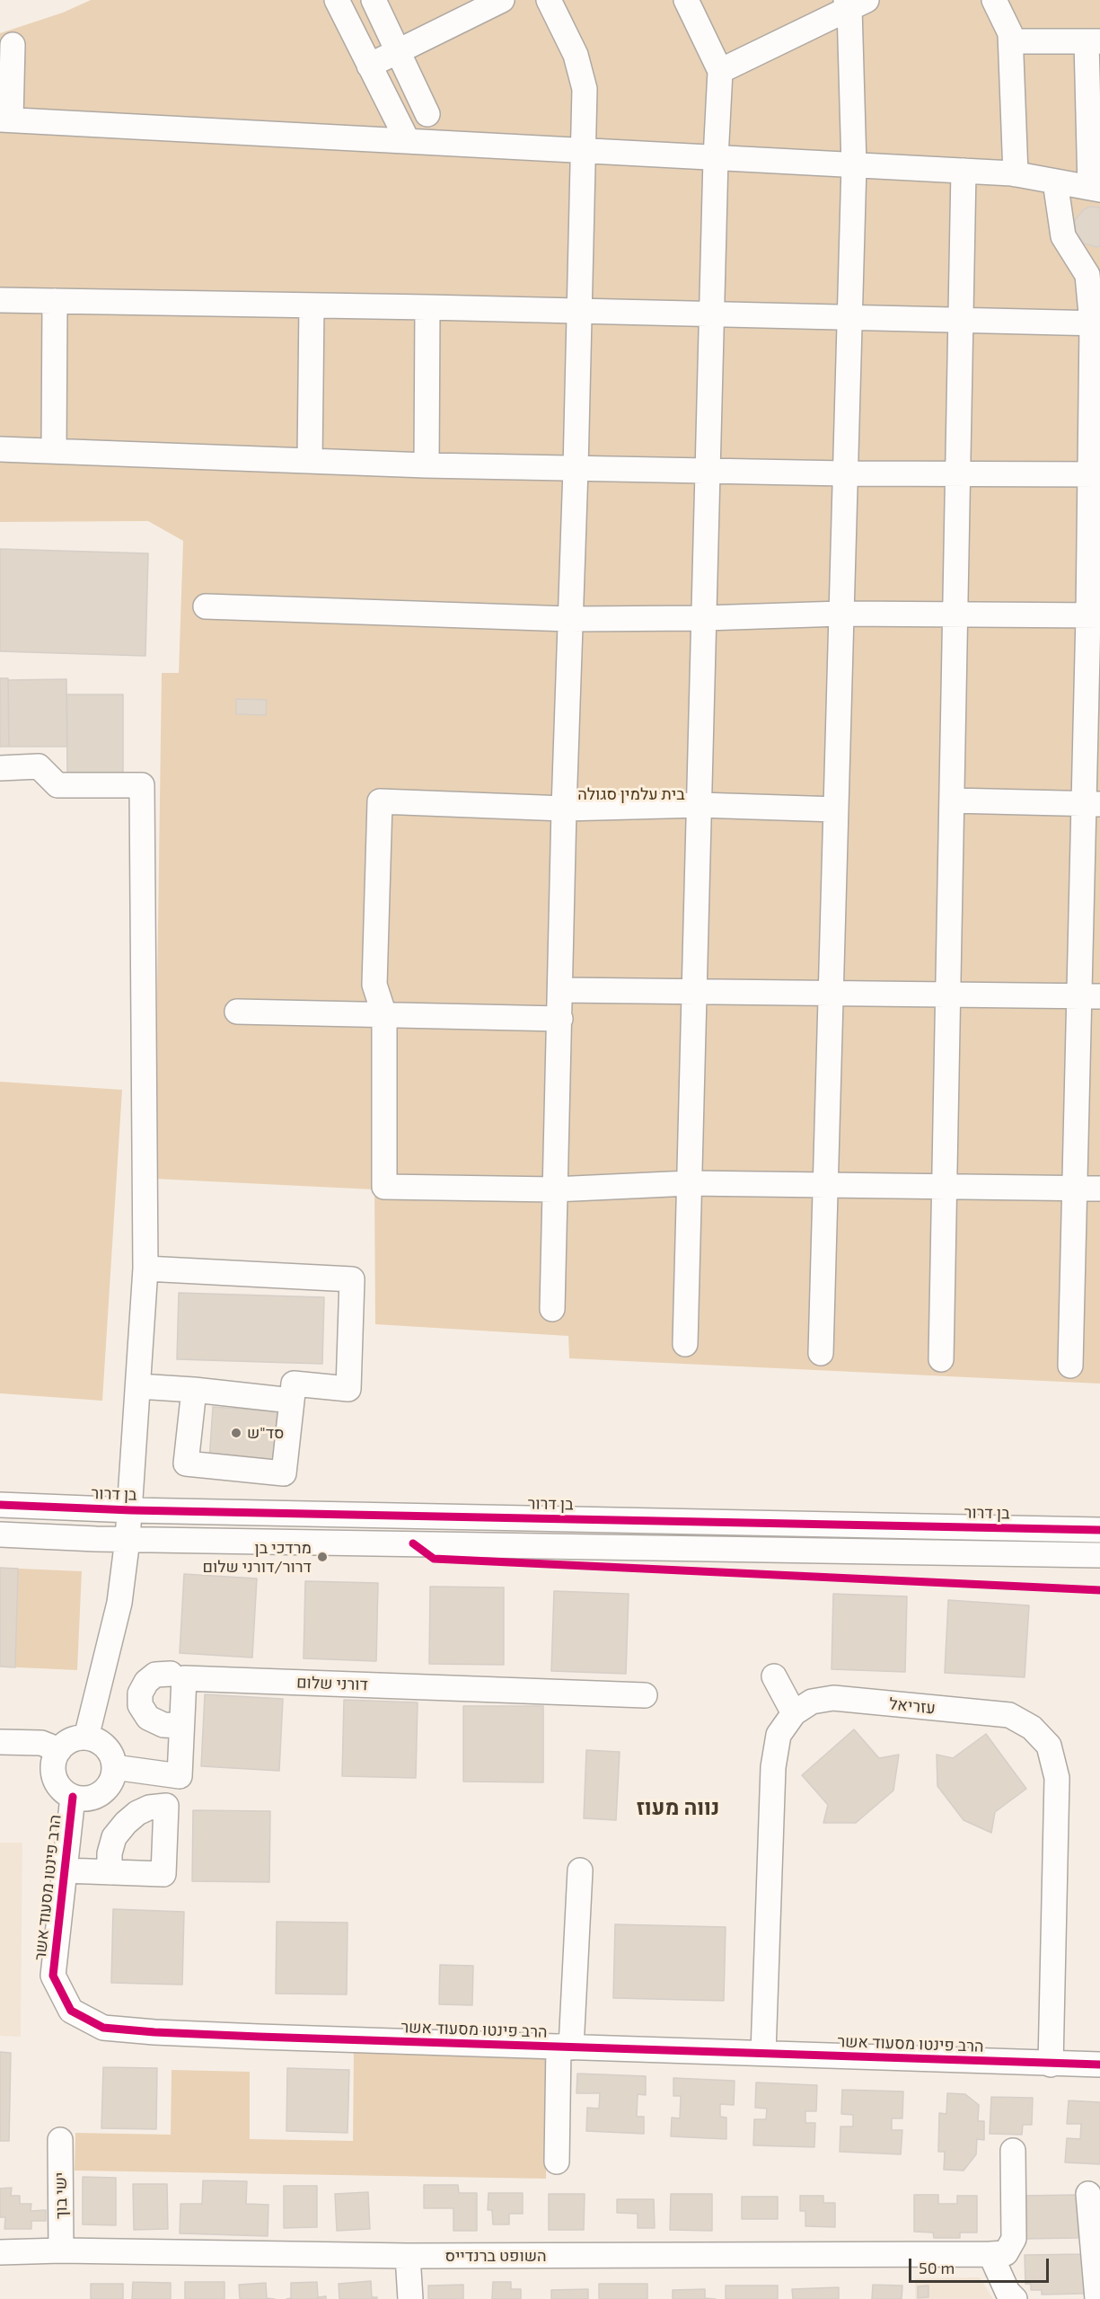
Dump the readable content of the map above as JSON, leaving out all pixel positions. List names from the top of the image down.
{
  "streets": {
    "street": [
      "בן דרור",
      "דורני שלום",
      "עזריאל",
      "הרב פינטו מסעוד אשר",
      "ישי בוך",
      "השופט ברנדייס"
    ]
  },
  "crossings": [
    ["דורני שלום", "הרב פינטו מסעוד אשר"],
    ["עזריאל", "הרב פינטו מסעוד אשר"],
    ["ישי בוך", "השופט ברנדייס"]
  ],
  "districts": ["נווה מעוז"],
  "parks": ["בית עלמין סגולה"],
  "places": ["סד\"ש", "מרדכי בן דרור/דורני שלום"],
  "scale_bar": "50 m"
}
